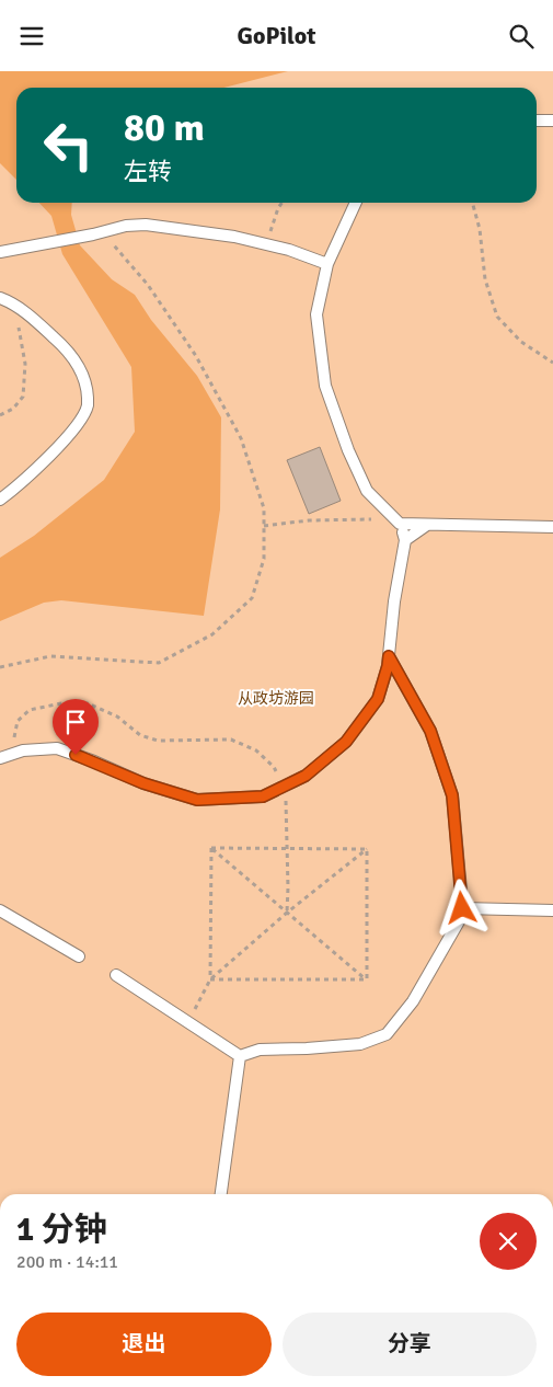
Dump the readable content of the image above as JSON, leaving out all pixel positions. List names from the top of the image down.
{
  "parks": ["从政坊游园"],
  "page": {
    "header": "GoPilot",
    "turn": ["80 m", "左转"],
    "heading": ["1 分钟", "200 m · 14:11"],
    "buttons": ["退出", "分享"]
  }
}
